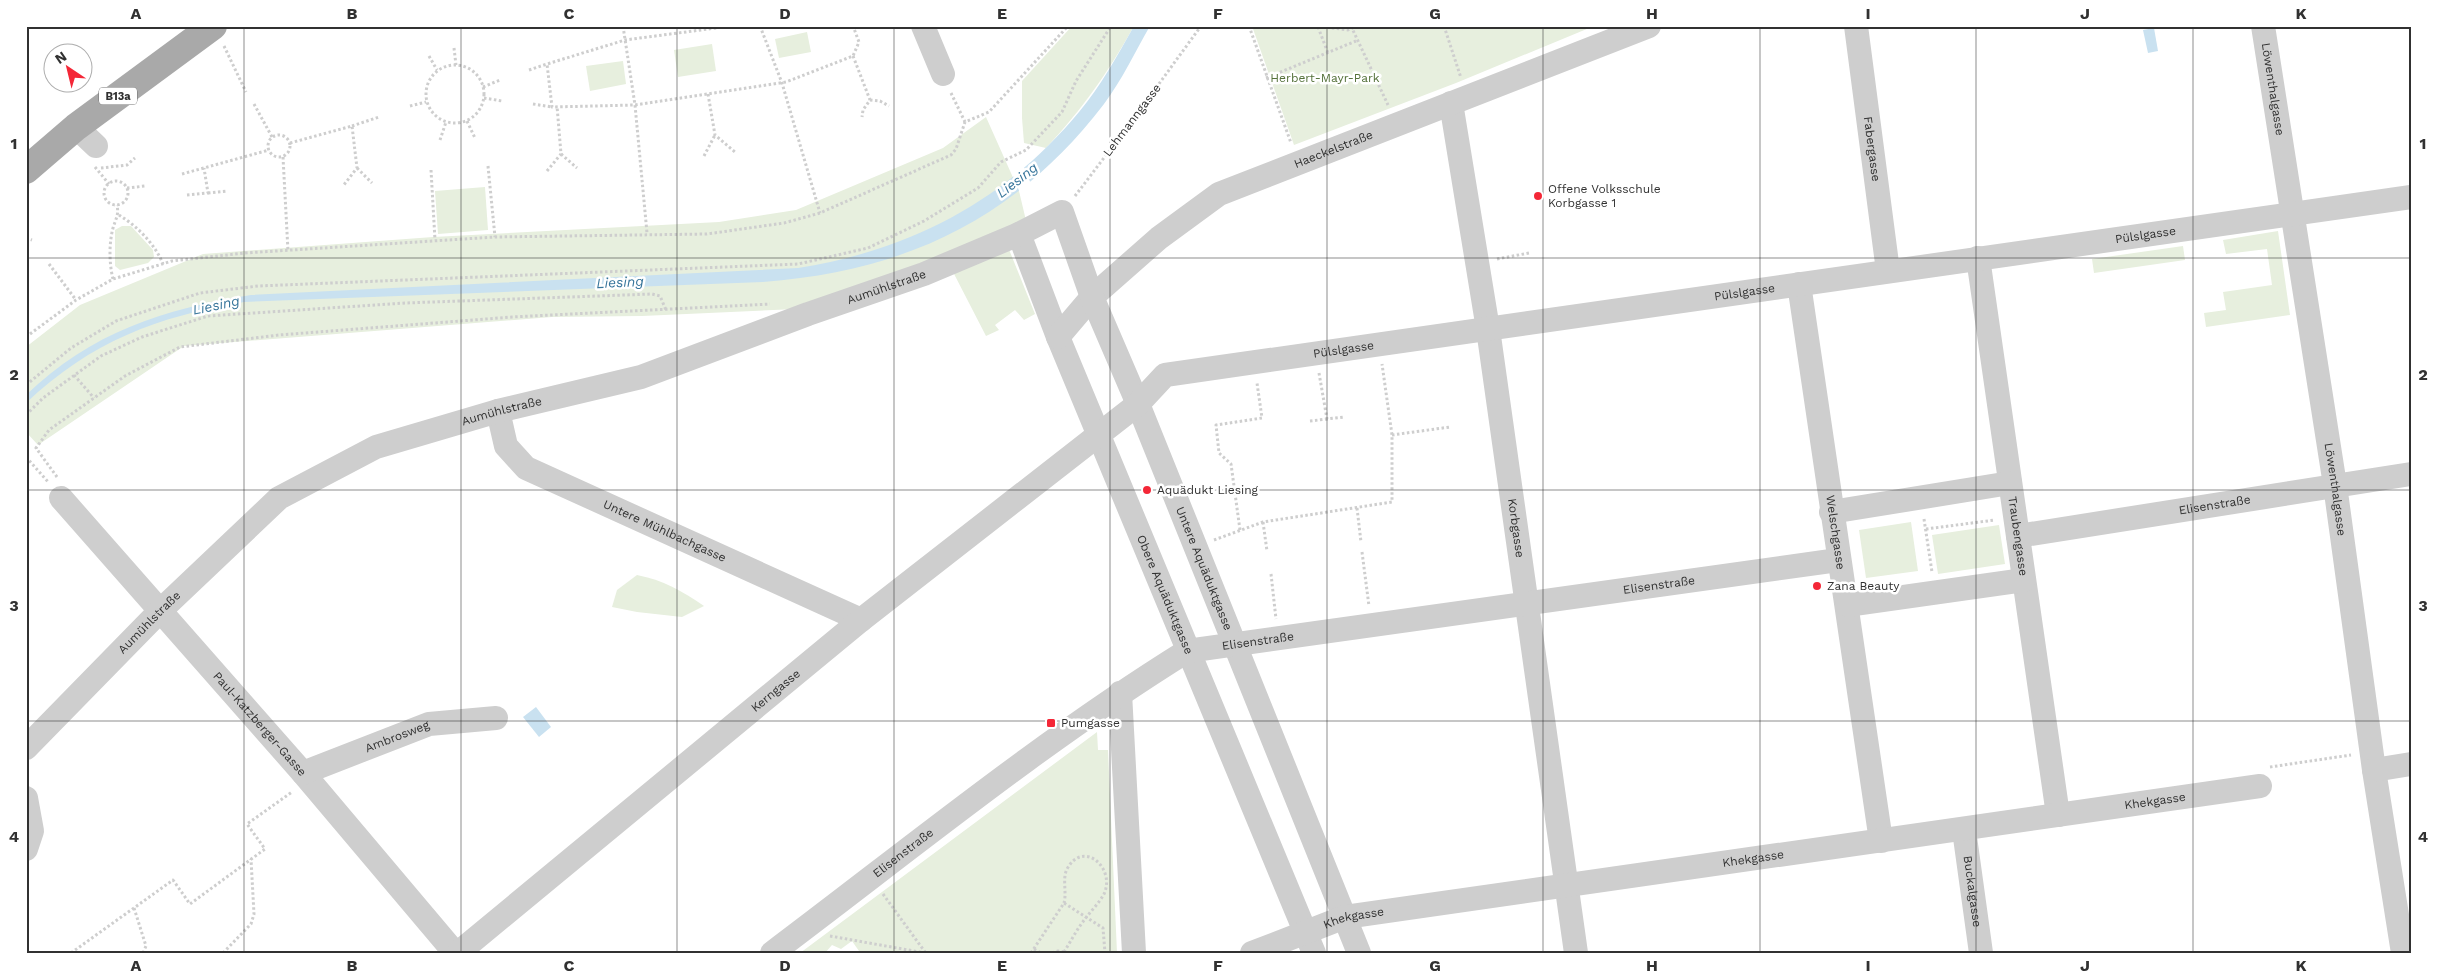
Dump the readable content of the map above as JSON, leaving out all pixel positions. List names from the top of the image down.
{
  "streets": {
    "main road": ["B13a"],
    "street": [
      "Löwenthalgasse",
      "Haeckelstraße",
      "Fabergasse",
      "Pülslgasse",
      "Aumühlstraße",
      "Elisenstraße",
      "Korbgasse",
      "Untere Mühlbachgasse",
      "Welschgasse",
      "Traubengasse",
      "Untere Aquäduktgasse",
      "Obere Aquäduktgasse",
      "Kerngasse",
      "Paul-Katzberger-Gasse",
      "Ambrosweg",
      "Khekgasse",
      "Buckalgasse"
    ],
    "path": ["Lehmanngasse"]
  },
  "crossings": [
    ["Löwenthalgasse", "Pülslgasse"],
    ["Löwenthalgasse", "Elisenstraße"],
    ["Lehmanngasse", "Aumühlstraße"],
    ["Lehmanngasse", "Untere Aquäduktgasse"],
    ["Haeckelstraße", "Korbgasse"],
    ["Haeckelstraße", "Untere Aquäduktgasse"],
    ["Haeckelstraße", "Obere Aquäduktgasse"],
    ["Fabergasse", "Pülslgasse"],
    ["Pülslgasse", "Korbgasse"],
    ["Pülslgasse", "Welschgasse"],
    ["Pülslgasse", "Traubengasse"],
    ["Pülslgasse", "Untere Aquäduktgasse"],
    ["Pülslgasse", "Obere Aquäduktgasse"],
    ["Pülslgasse", "Kerngasse"],
    ["Aumühlstraße", "Untere Mühlbachgasse"],
    ["Aumühlstraße", "Untere Aquäduktgasse"],
    ["Aumühlstraße", "Obere Aquäduktgasse"],
    ["Aumühlstraße", "Paul-Katzberger-Gasse"],
    ["Elisenstraße", "Korbgasse"],
    ["Elisenstraße", "Welschgasse"],
    ["Elisenstraße", "Traubengasse"],
    ["Elisenstraße", "Untere Aquäduktgasse"],
    ["Elisenstraße", "Obere Aquäduktgasse"],
    ["Korbgasse", "Khekgasse"],
    ["Untere Mühlbachgasse", "Kerngasse"],
    ["Welschgasse", "Khekgasse"],
    ["Traubengasse", "Khekgasse"],
    ["Untere Aquäduktgasse", "Khekgasse"],
    ["Obere Aquäduktgasse", "Kerngasse"],
    ["Obere Aquäduktgasse", "Khekgasse"],
    ["Kerngasse", "Paul-Katzberger-Gasse"],
    ["Paul-Katzberger-Gasse", "Ambrosweg"],
    ["Khekgasse", "Buckalgasse"]
  ],
  "water": ["Liesing"],
  "parks": ["Herbert-Mayr-Park"],
  "places": {
    "other": ["Offene Volksschule Korbgasse 1", "Aquädukt Liesing", "Zana Beauty"],
    "transit": ["Pumgasse"]
  },
  "north": "top left",
  "grid": {
    "columns": [
      "A",
      "B",
      "C",
      "D",
      "E",
      "F",
      "G",
      "H",
      "I",
      "J",
      "K"
    ],
    "rows": [
      "1",
      "2",
      "3",
      "4"
    ]
  }
}
